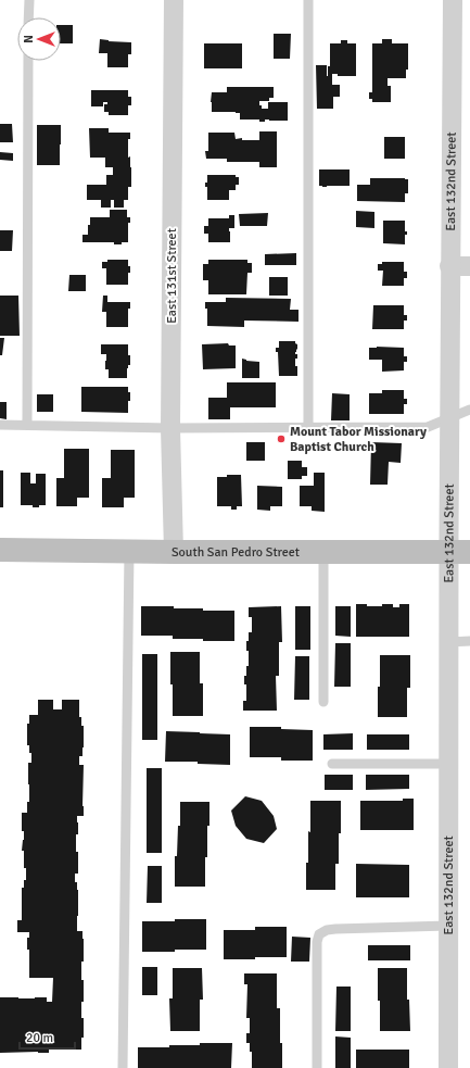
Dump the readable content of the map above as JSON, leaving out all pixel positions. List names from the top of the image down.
{
  "streets": {
    "street": ["East 132nd Street", "East 131st Street", "South San Pedro Street"]
  },
  "crossings": [
    ["East 132nd Street", "South San Pedro Street"],
    ["East 131st Street", "South San Pedro Street"]
  ],
  "places": ["Mount Tabor Missionary Baptist Church"],
  "scale_bar": "20 m",
  "north": "left"
}
